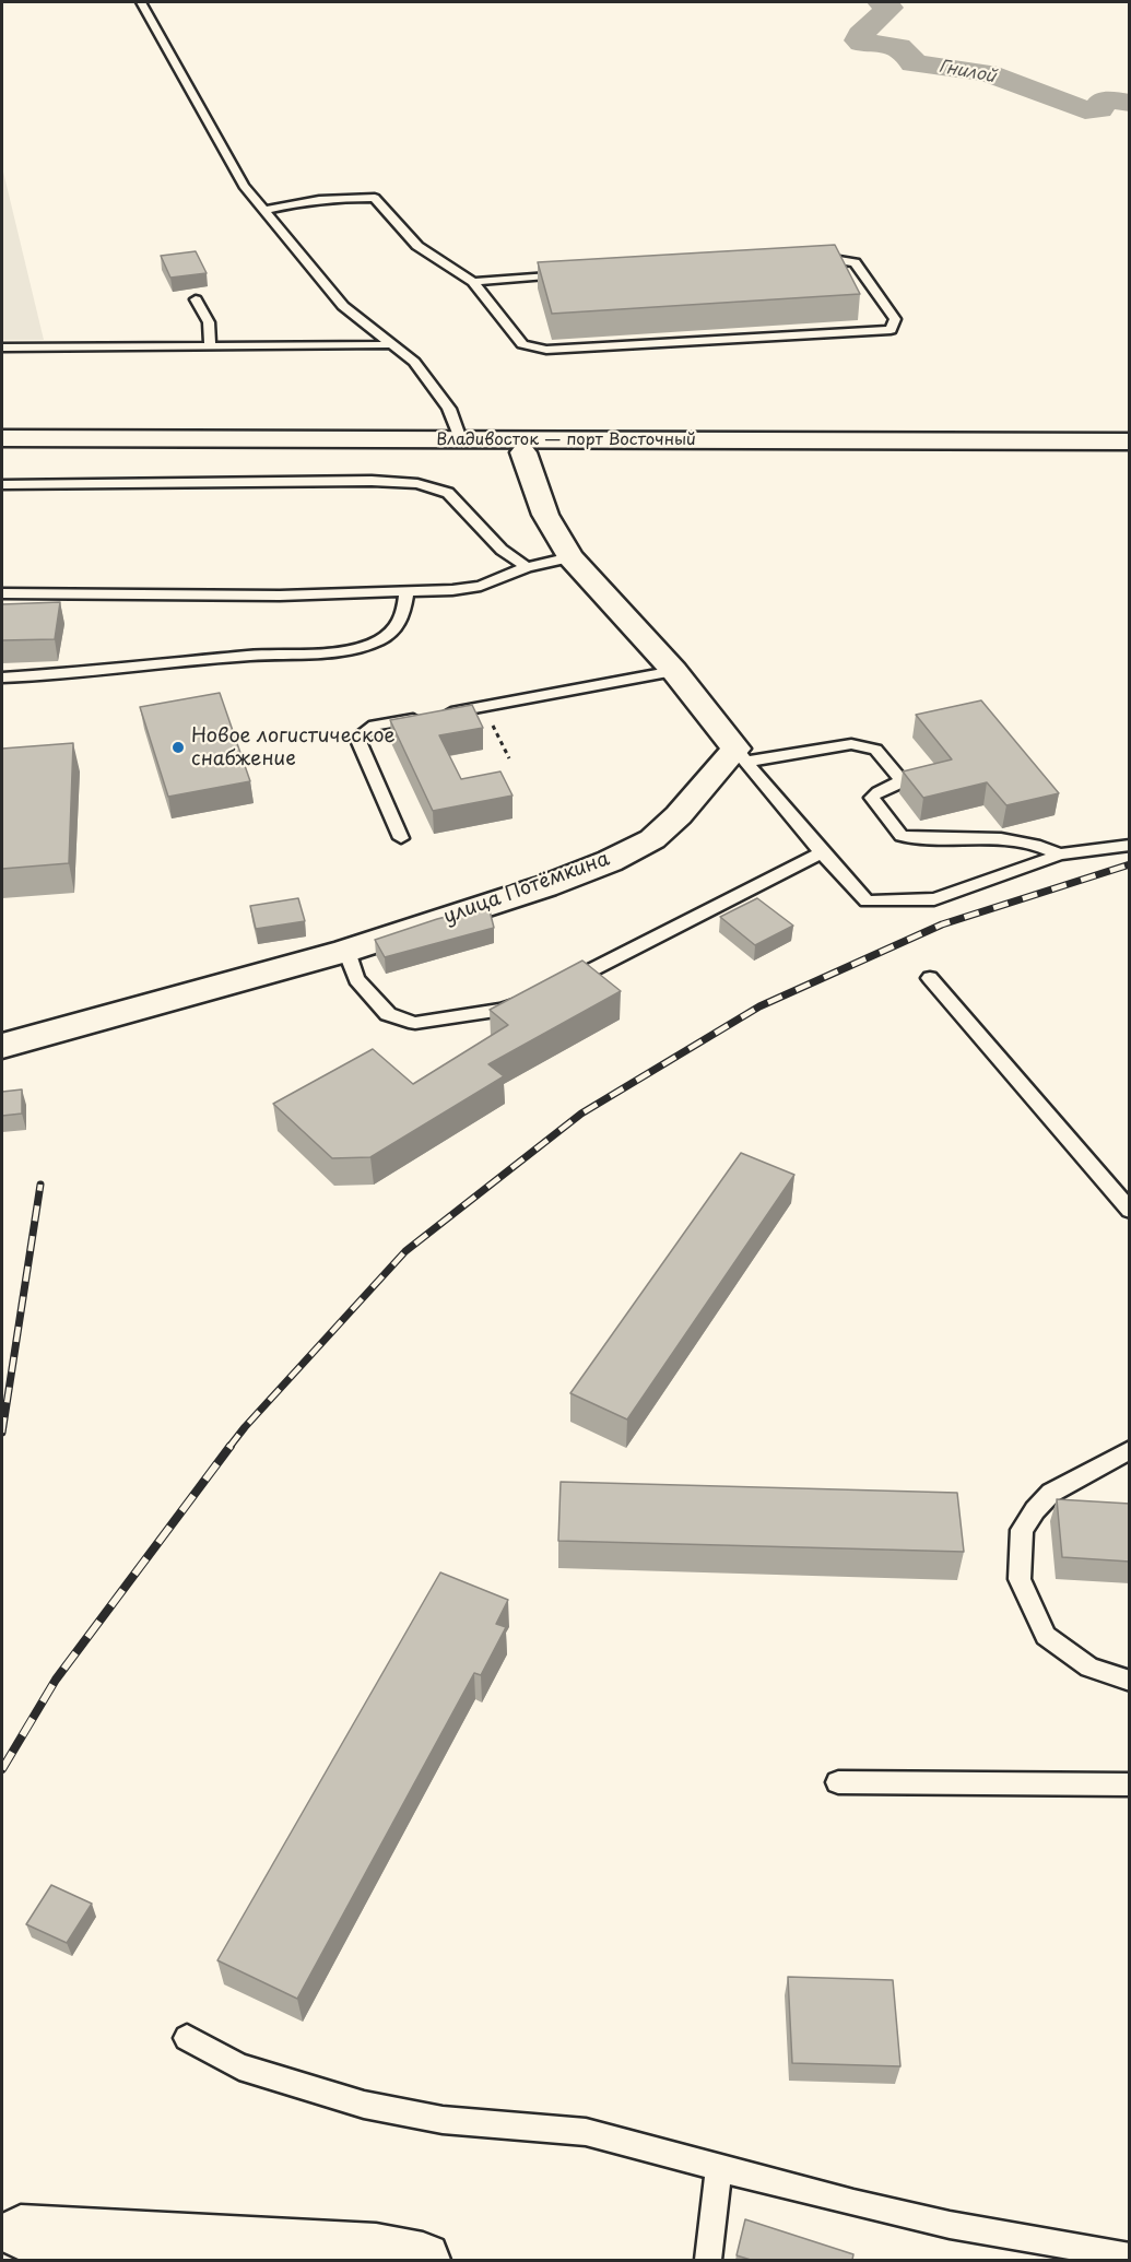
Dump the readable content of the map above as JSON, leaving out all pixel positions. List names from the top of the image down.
{
  "streets": {
    "main road": ["Владивосток — порт Восточный", "улица Потёмкина"]
  },
  "water": ["Гнилой"],
  "places": ["Новое логистическое снабжение"]
}
